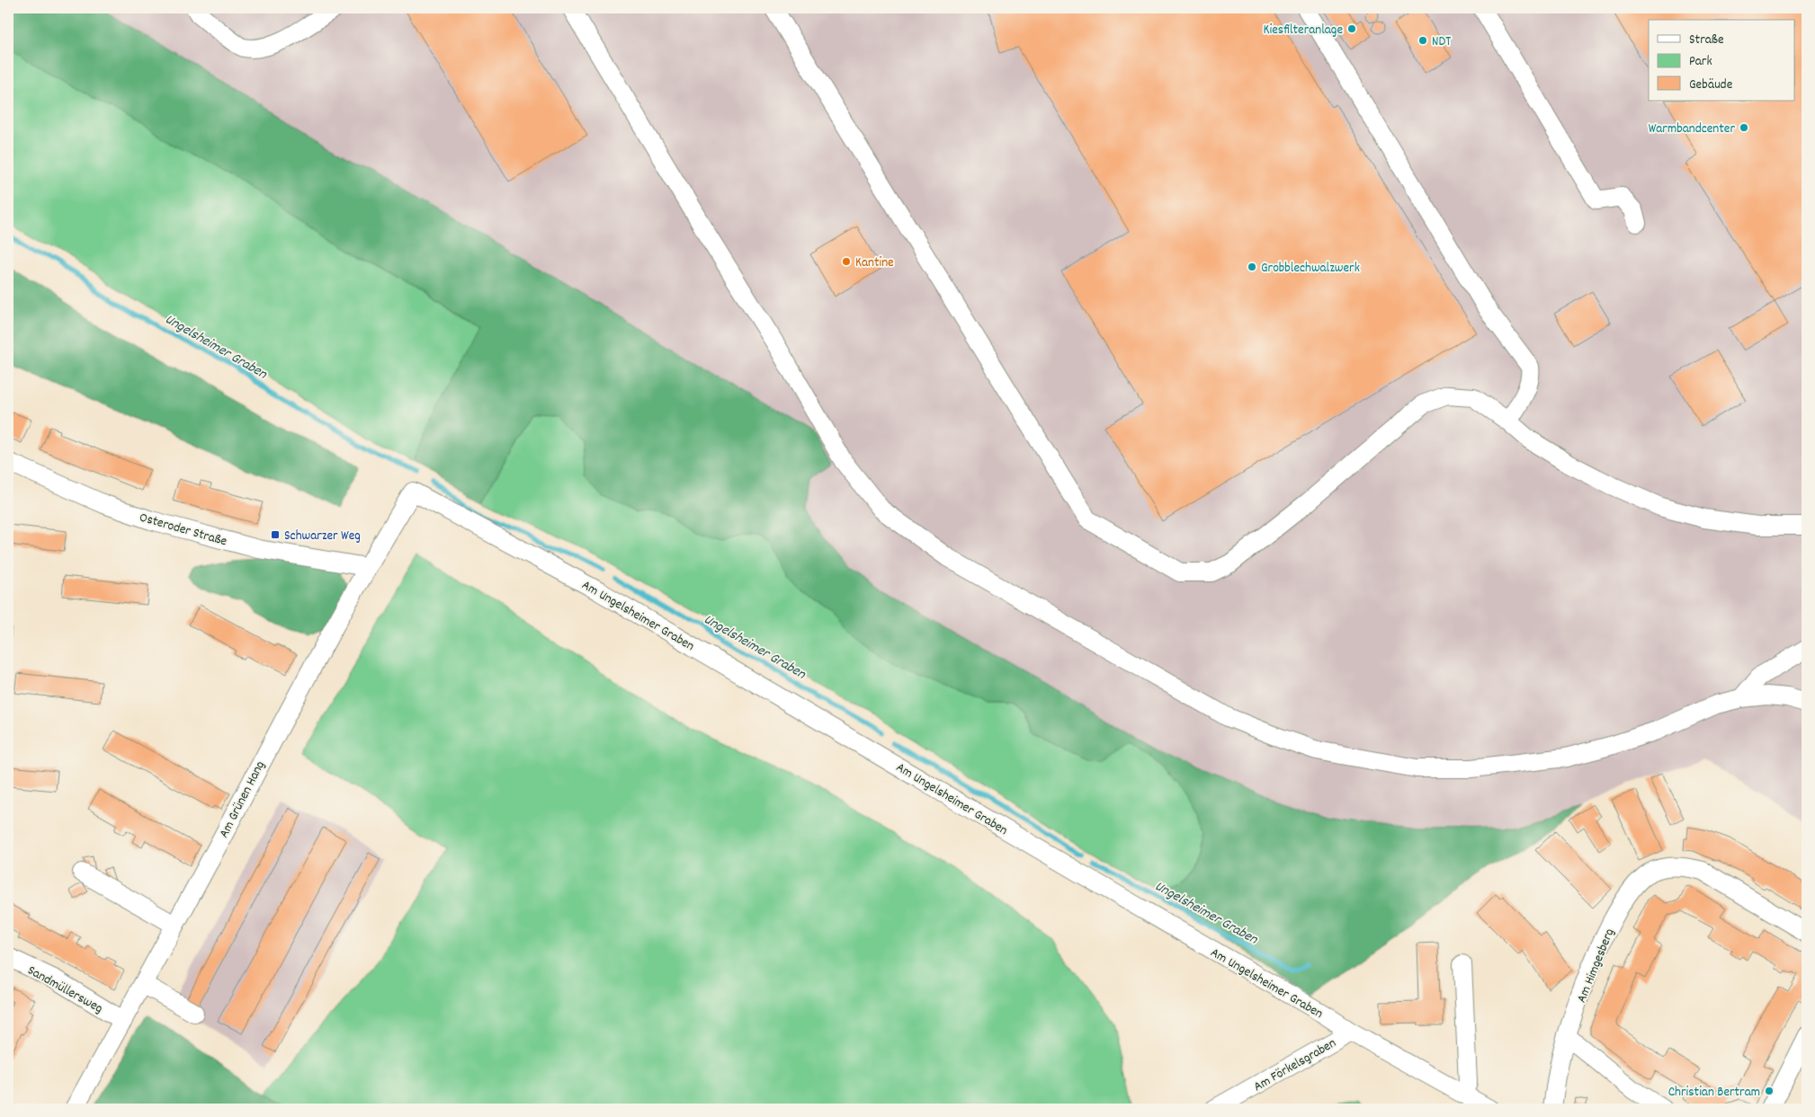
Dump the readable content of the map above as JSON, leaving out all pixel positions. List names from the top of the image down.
{
  "streets": {
    "street": [
      "Osteroder Straße",
      "Am Ungelsheimer Graben",
      "Am Grünen Hang",
      "Am Himgesberg",
      "Sandmüllersweg",
      "Am Förkelsgraben"
    ]
  },
  "crossings": [
    ["Osteroder Straße", "Am Grünen Hang"],
    ["Am Ungelsheimer Graben", "Am Grünen Hang"],
    ["Am Ungelsheimer Graben", "Am Förkelsgraben"],
    ["Am Grünen Hang", "Sandmüllersweg"]
  ],
  "water": ["Ungelsheimer Graben"],
  "places": {
    "other": [
      "Kiesfilteranlage",
      "NDT",
      "Warmbandcenter",
      "Kantine",
      "Grobblechwalzwerk",
      "Christian Bertram"
    ],
    "transit": ["Schwarzer Weg"]
  },
  "legend": ["Straße", "Park", "Gebäude"]
}
